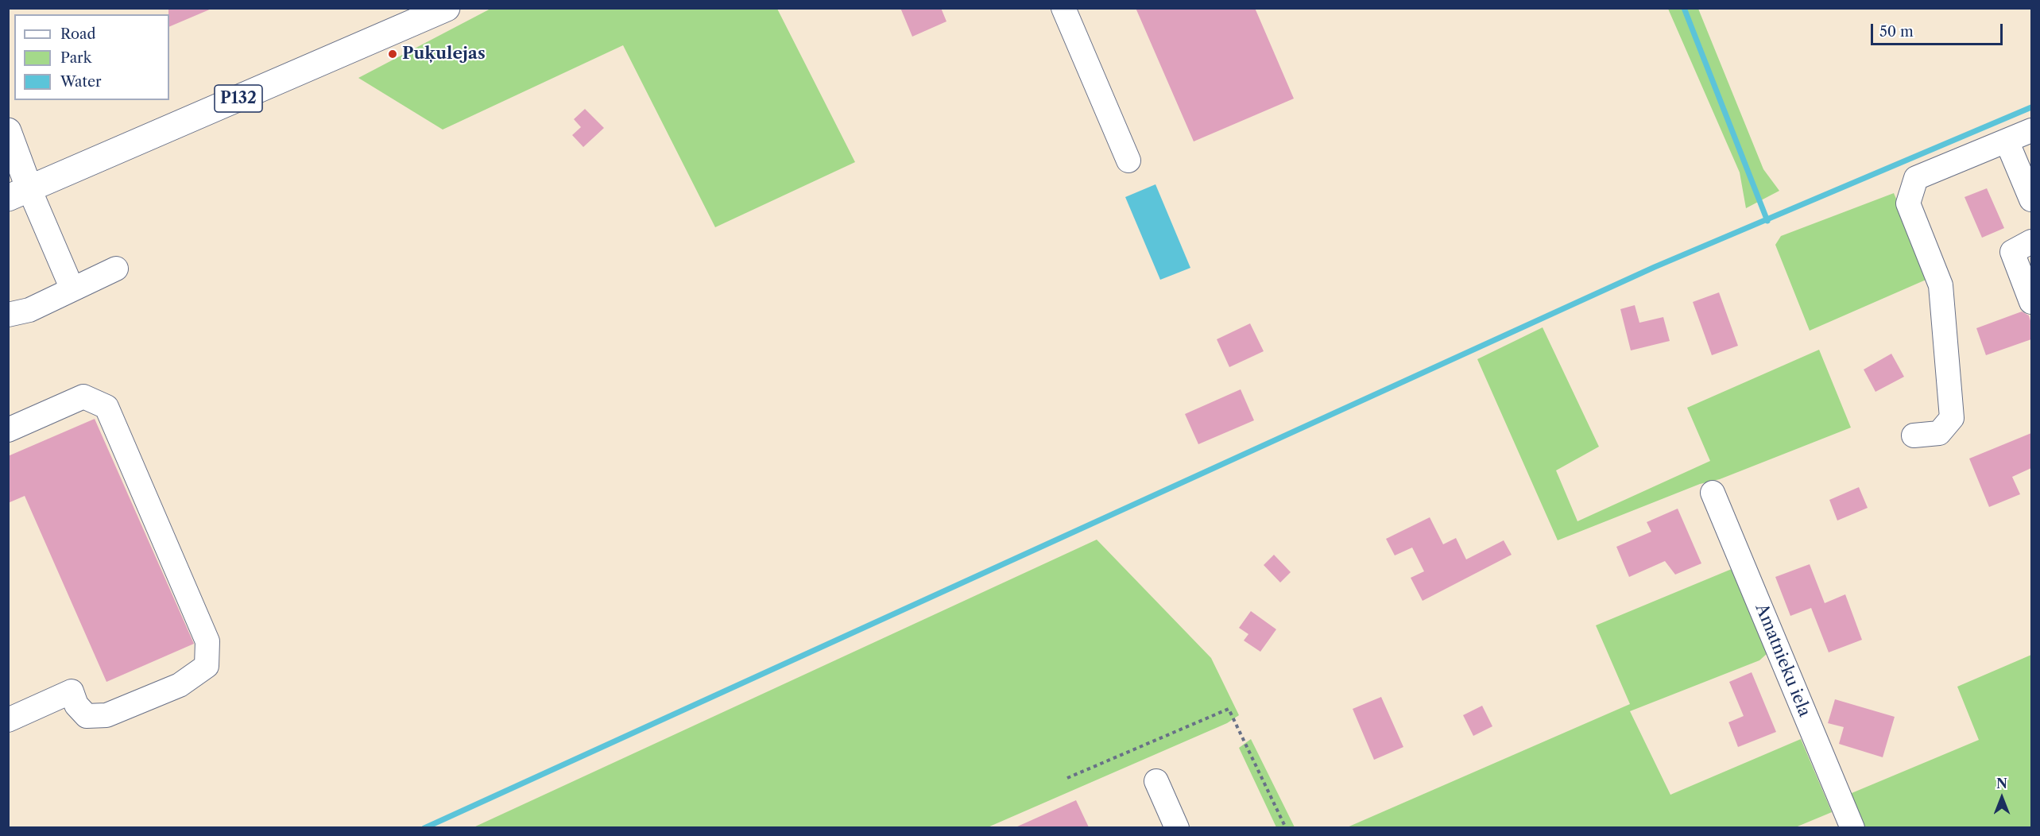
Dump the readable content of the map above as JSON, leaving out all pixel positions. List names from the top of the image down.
{
  "streets": {
    "main road": ["P132"],
    "street": ["Amatnieku iela"]
  },
  "places": ["Puķulejas"],
  "legend": ["Road", "Park", "Water"],
  "scale_bar": "50 m",
  "north": "top"
}
